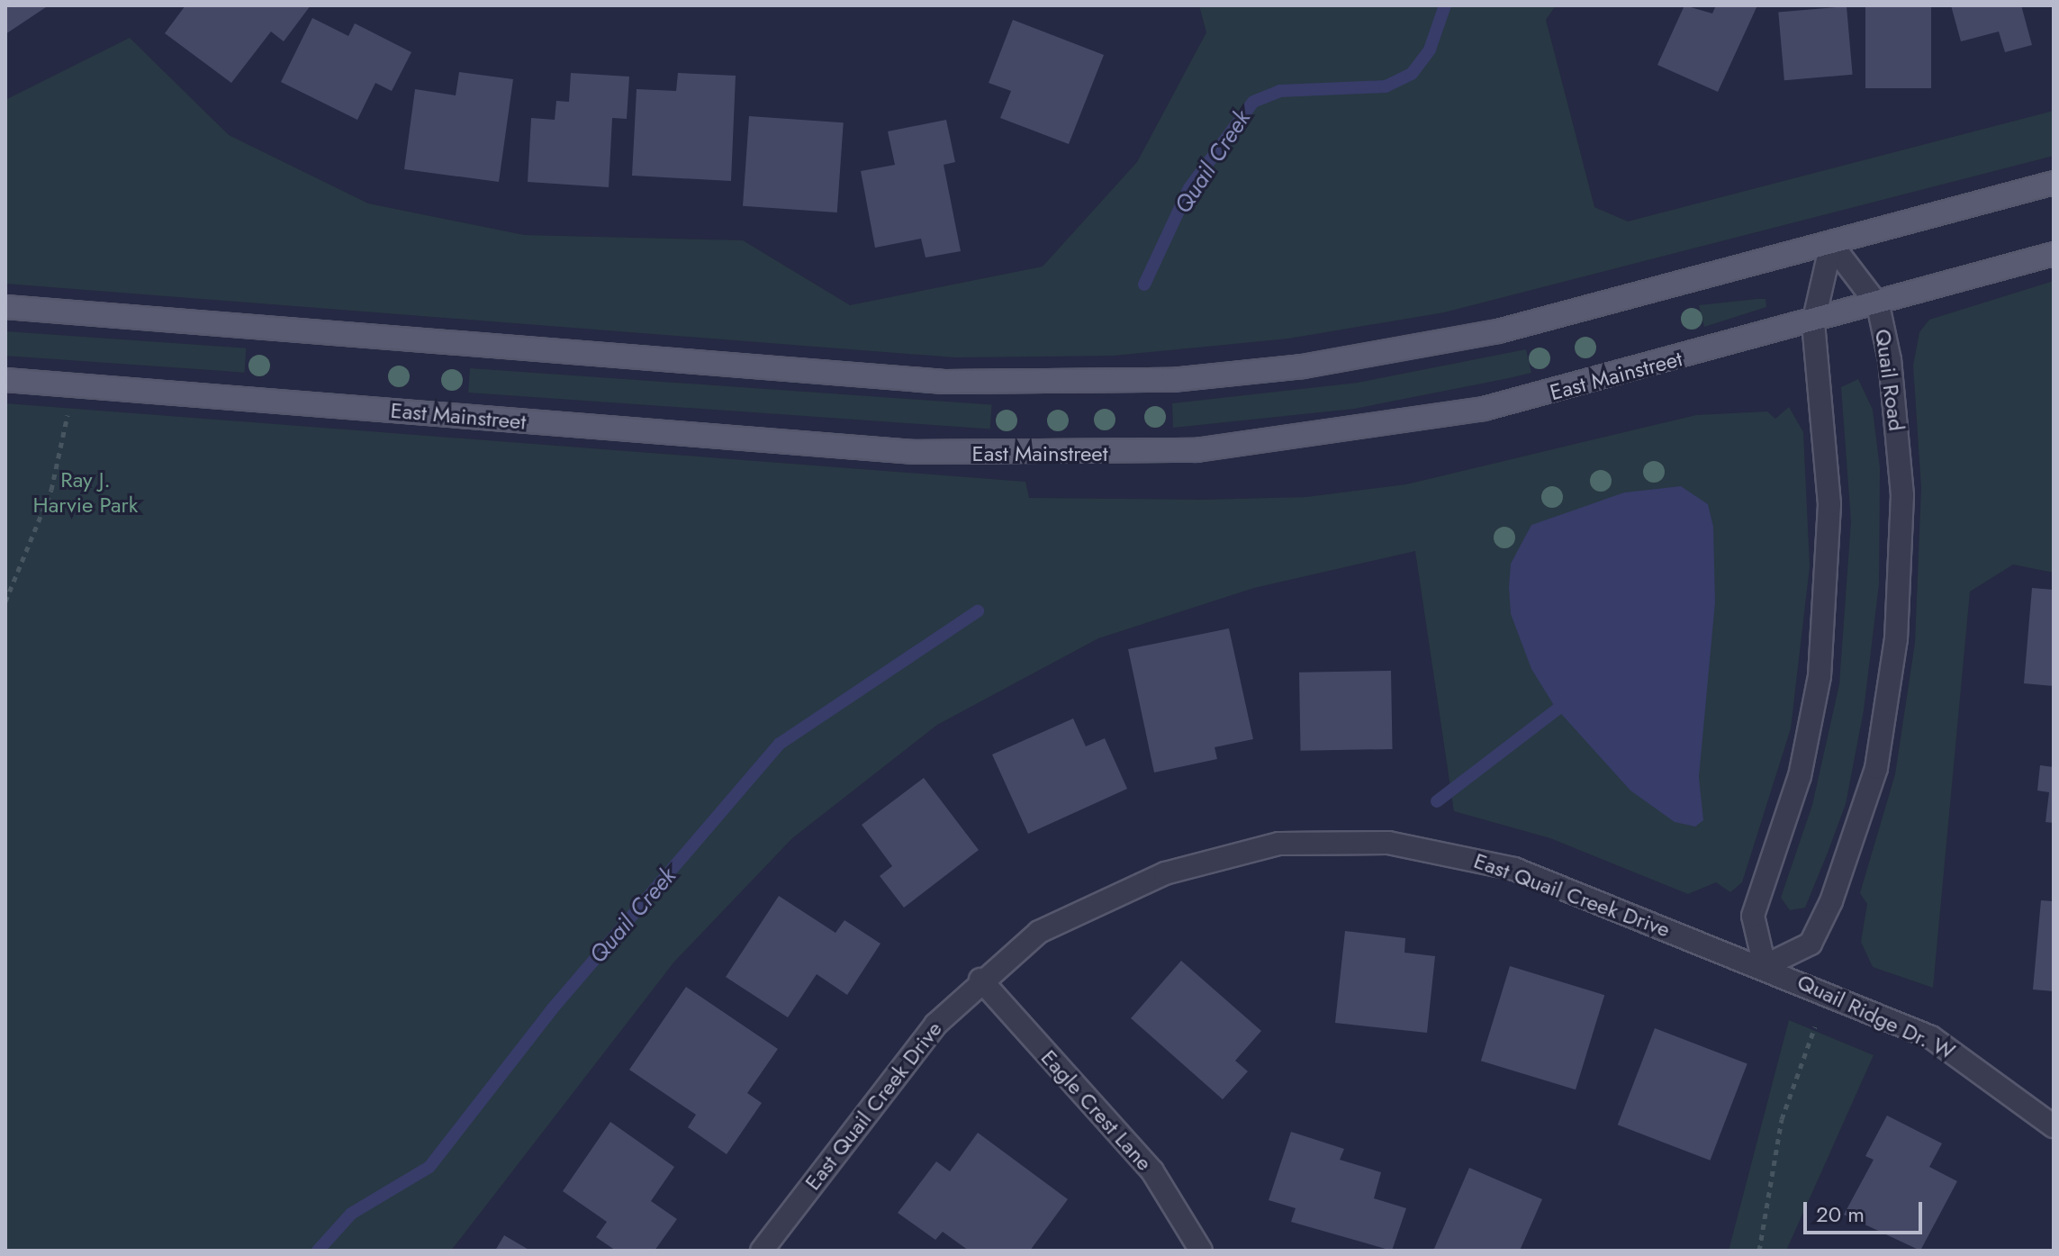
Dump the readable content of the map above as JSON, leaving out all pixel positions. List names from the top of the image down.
{
  "streets": {
    "main road": ["East Mainstreet"],
    "street": [
      "Quail Road",
      "East Quail Creek Drive",
      "Quail Ridge Dr. W",
      "Eagle Crest Lane"
    ]
  },
  "crossings": [
    ["East Mainstreet", "Quail Road"],
    ["Quail Road", "East Quail Creek Drive"],
    ["Quail Road", "Quail Ridge Dr. W"],
    ["East Quail Creek Drive", "Quail Ridge Dr. W"],
    ["East Quail Creek Drive", "Eagle Crest Lane"]
  ],
  "water": ["Quail Creek"],
  "parks": ["Ray J. Harvie Park"],
  "scale_bar": "20 m"
}
